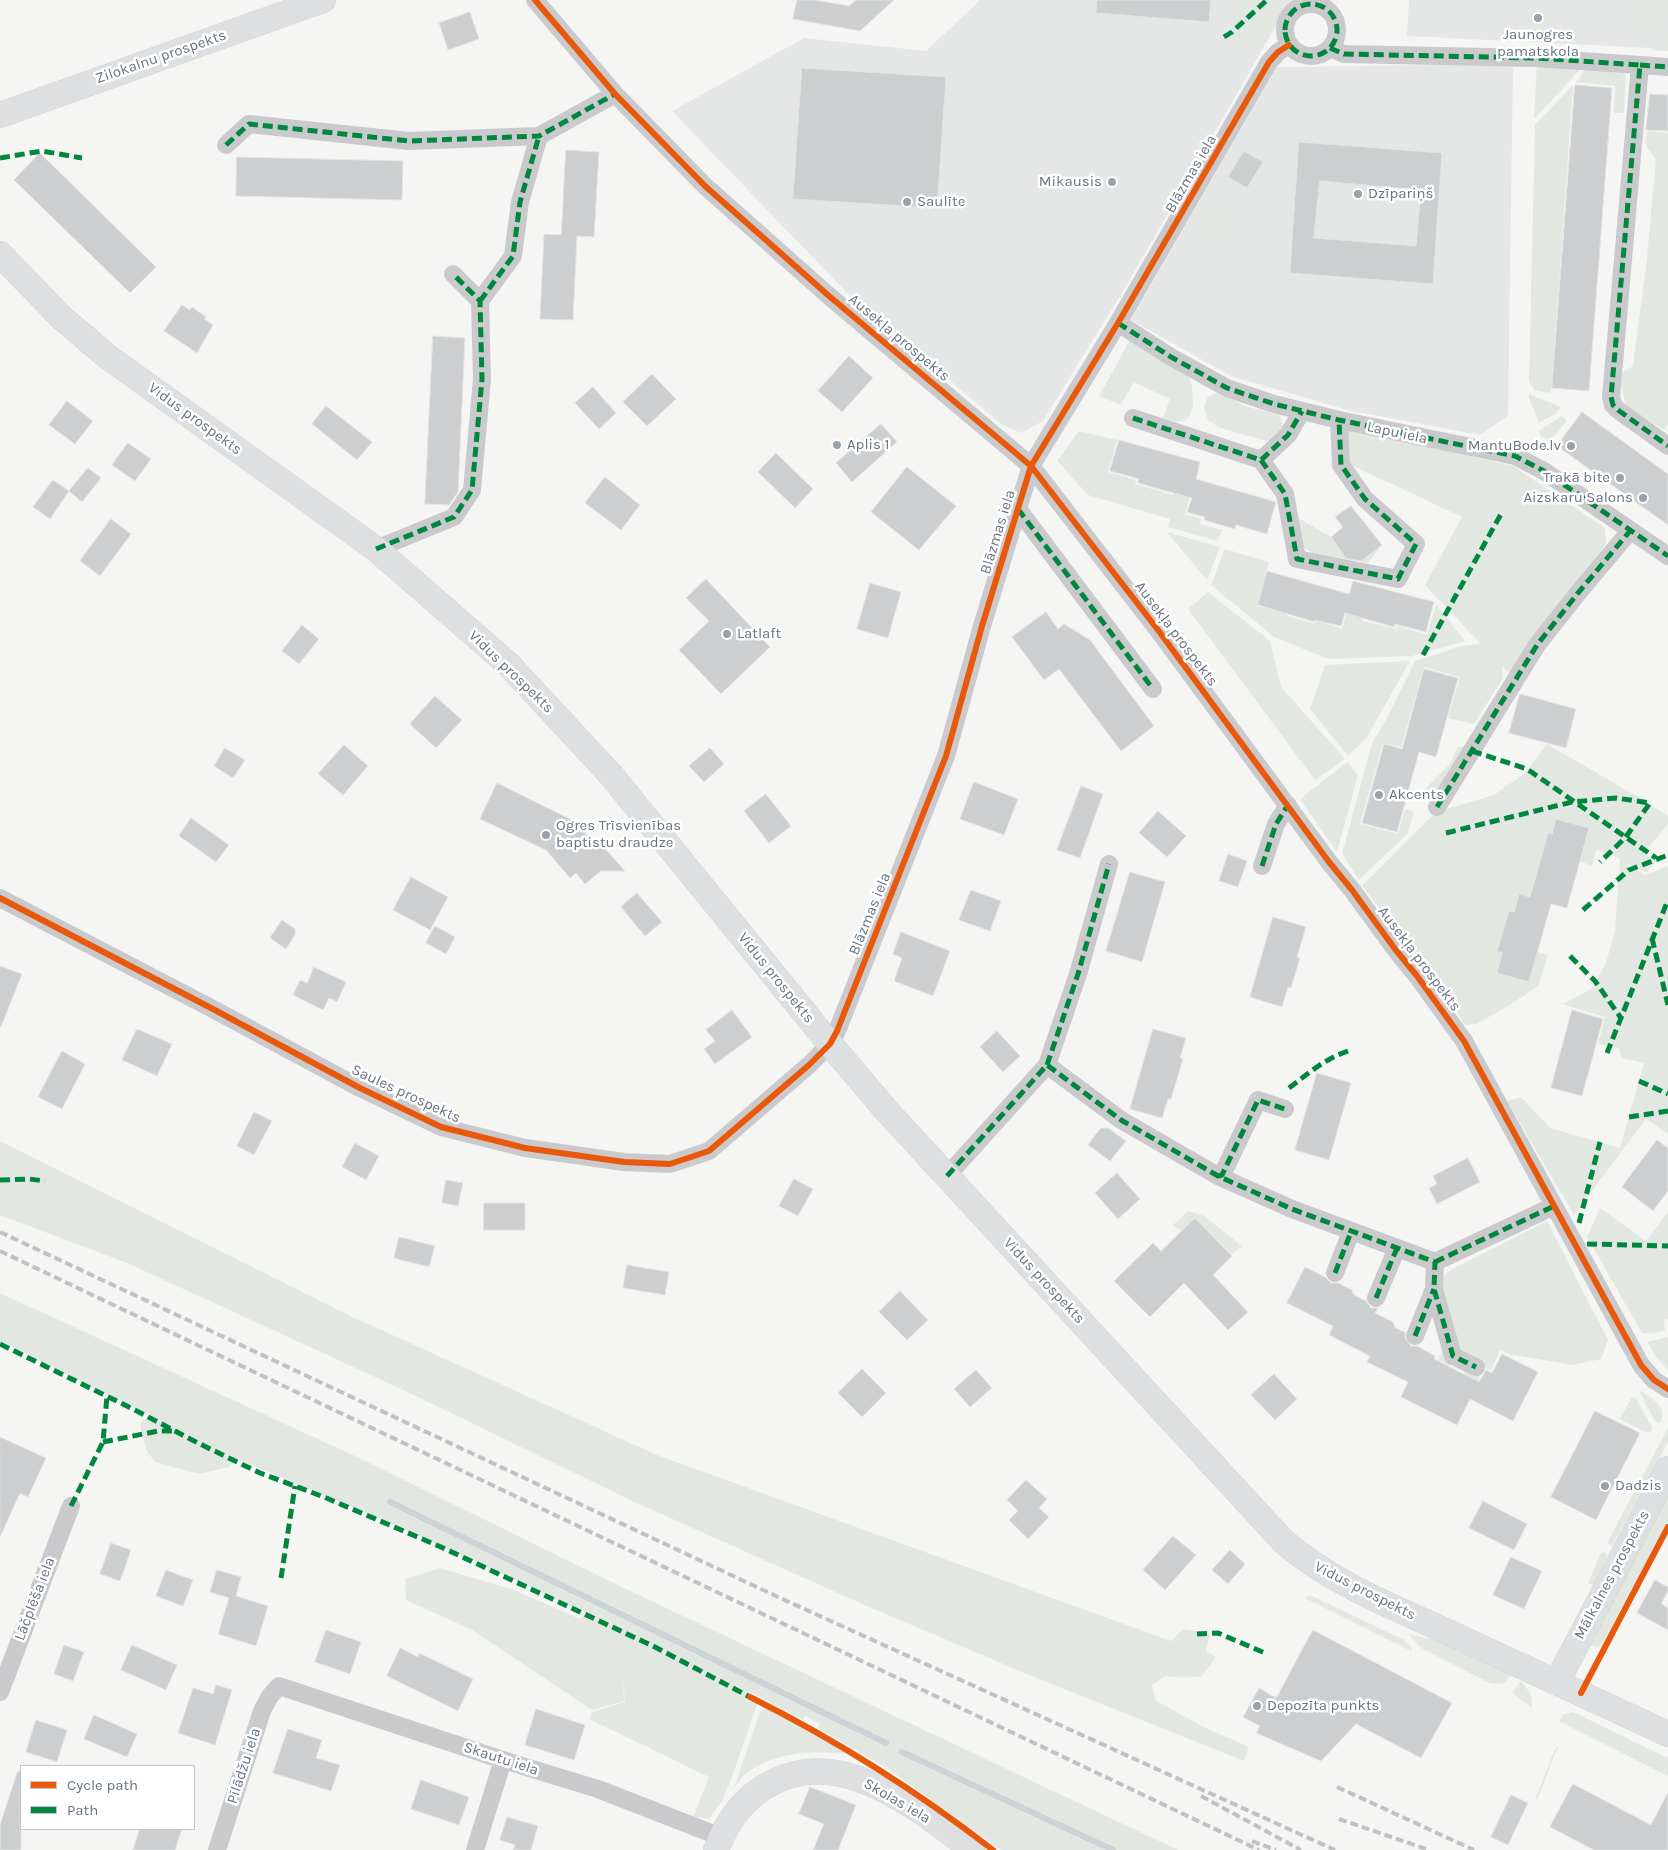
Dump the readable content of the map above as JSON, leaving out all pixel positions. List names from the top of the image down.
{
  "streets": {
    "main road": [
      "Zilokalnu prospekts",
      "Vidus prospekts",
      "Mālkalnes prospekts",
      "Skolas iela"
    ],
    "street": [
      "Blāzmas iela",
      "Ausekļa prospekts",
      "Lapu iela",
      "Saules prospekts",
      "Lāčplēša iela",
      "Skautu iela",
      "Pīlādžu iela"
    ]
  },
  "crossings": [
    ["Blāzmas iela", "Ausekļa prospekts"],
    ["Blāzmas iela", "Vidus prospekts"],
    ["Blāzmas iela", "Lapu iela"],
    ["Blāzmas iela", "Saules prospekts"],
    ["Vidus prospekts", "Saules prospekts"],
    ["Vidus prospekts", "Mālkalnes prospekts"],
    ["Skautu iela", "Pīlādžu iela"],
    ["Skautu iela", "Skolas iela"]
  ],
  "places": [
    "Jaunogres pamatskola",
    "Mikausis",
    "Dzīpariņš",
    "Saulīte",
    "Aplis 1",
    "MantuBode.lv",
    "Trakā bite",
    "Aizskaru Salons",
    "Latlaft",
    "Akcents",
    "Ogres Trīsvienības baptistu draudze",
    "Dadzis",
    "Depozīta punkts"
  ],
  "legend": ["Cycle path", "Path"]
}
